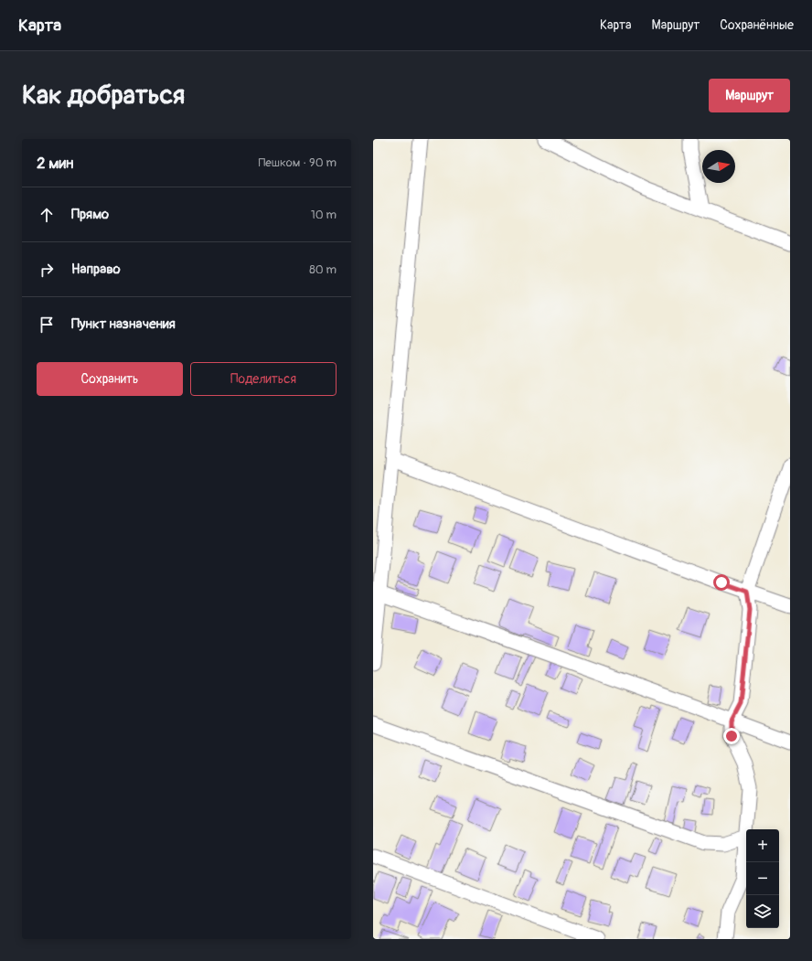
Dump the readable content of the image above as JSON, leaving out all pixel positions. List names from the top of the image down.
{
  "north": "right",
  "page": {
    "header": "Карта",
    "nav": ["Карта", "Маршрут", "Сохранённые"],
    "buttons": [
      "Маршрут",
      ["Сохранить", "Поделиться"]
    ],
    "title": "Как добраться",
    "heading": ["2 мин", "Пешком · 90 m"],
    "list": [
      ["Прямо", "10 m"],
      ["Направо", "80 m"],
      "Пункт назначения"
    ],
    "map_buttons": ["+", "−"]
  }
}
